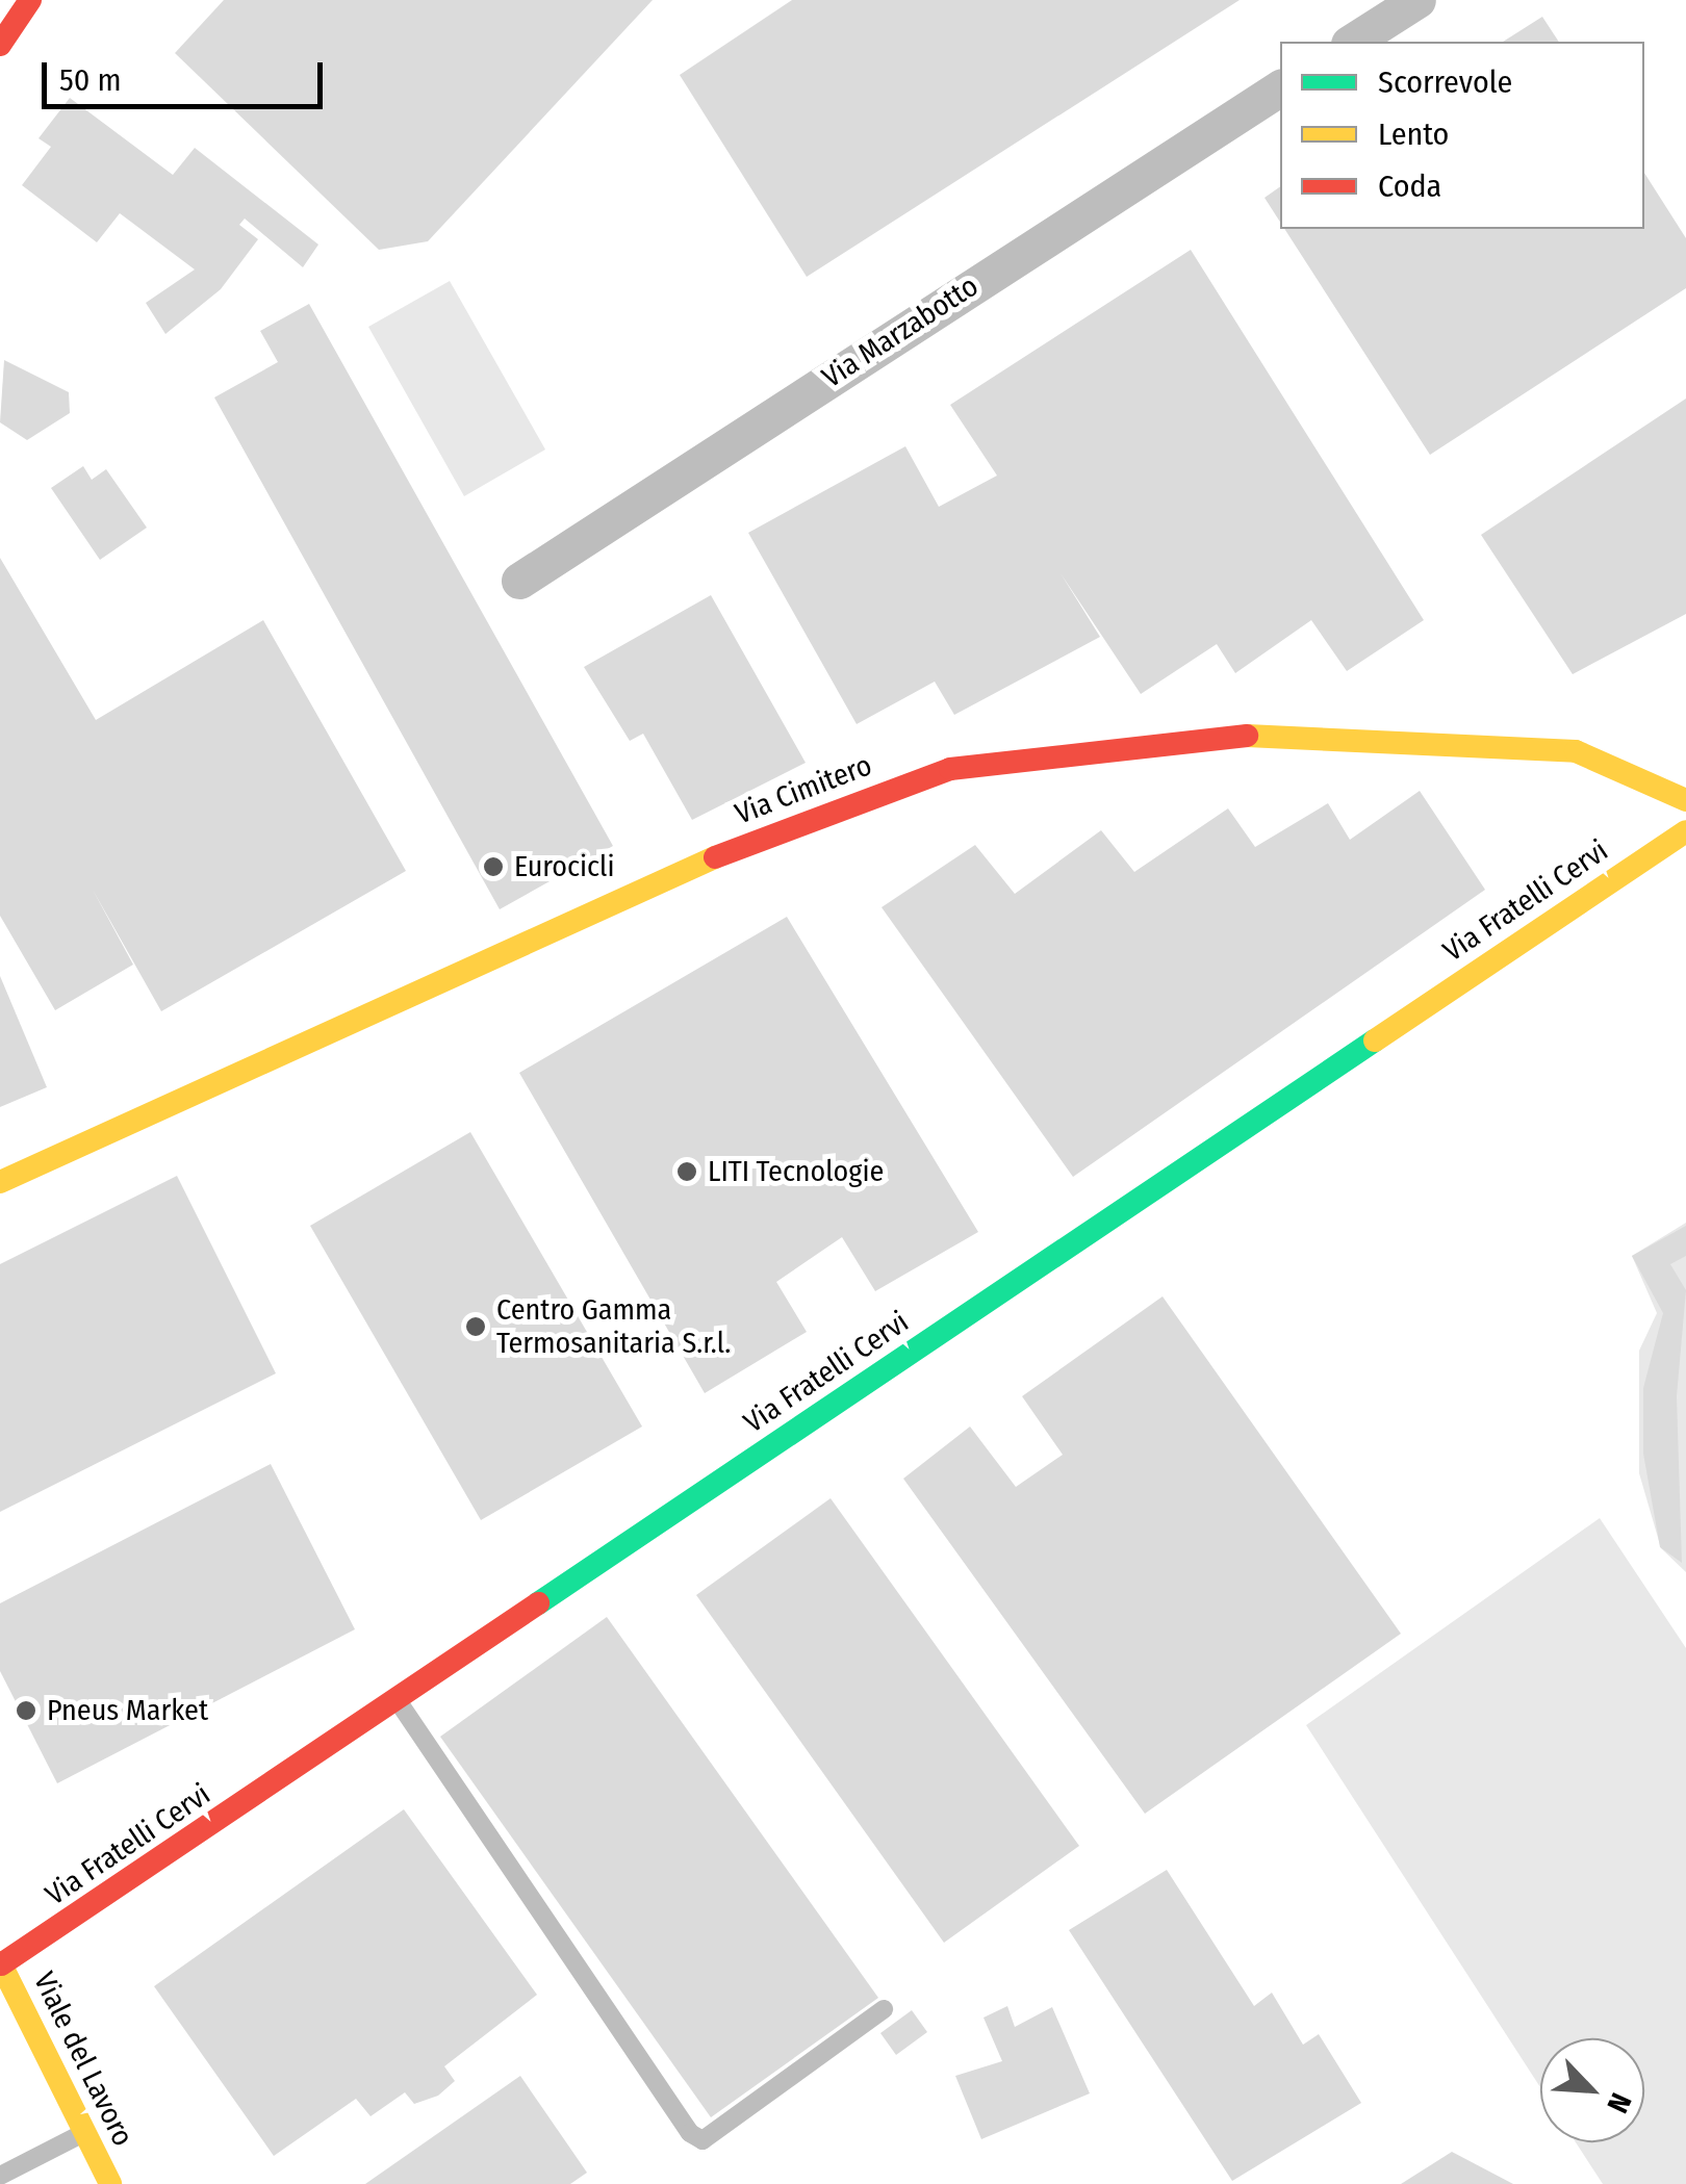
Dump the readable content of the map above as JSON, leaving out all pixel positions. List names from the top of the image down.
{
  "streets": {
    "street": [
      "Via Marzabotto",
      "Via Cimitero",
      "Via Fratelli Cervi",
      "Viale del Lavoro"
    ]
  },
  "crossings": [
    ["Via Fratelli Cervi", "Viale del Lavoro"]
  ],
  "places": [
    "Eurocicli",
    "LITI Tecnologie",
    "Centro Gamma Termosanitaria S.r.l.",
    "Pneus Market"
  ],
  "legend": ["Scorrevole", "Lento", "Coda"],
  "scale_bar": "50 m",
  "north": "bottom right"
}
